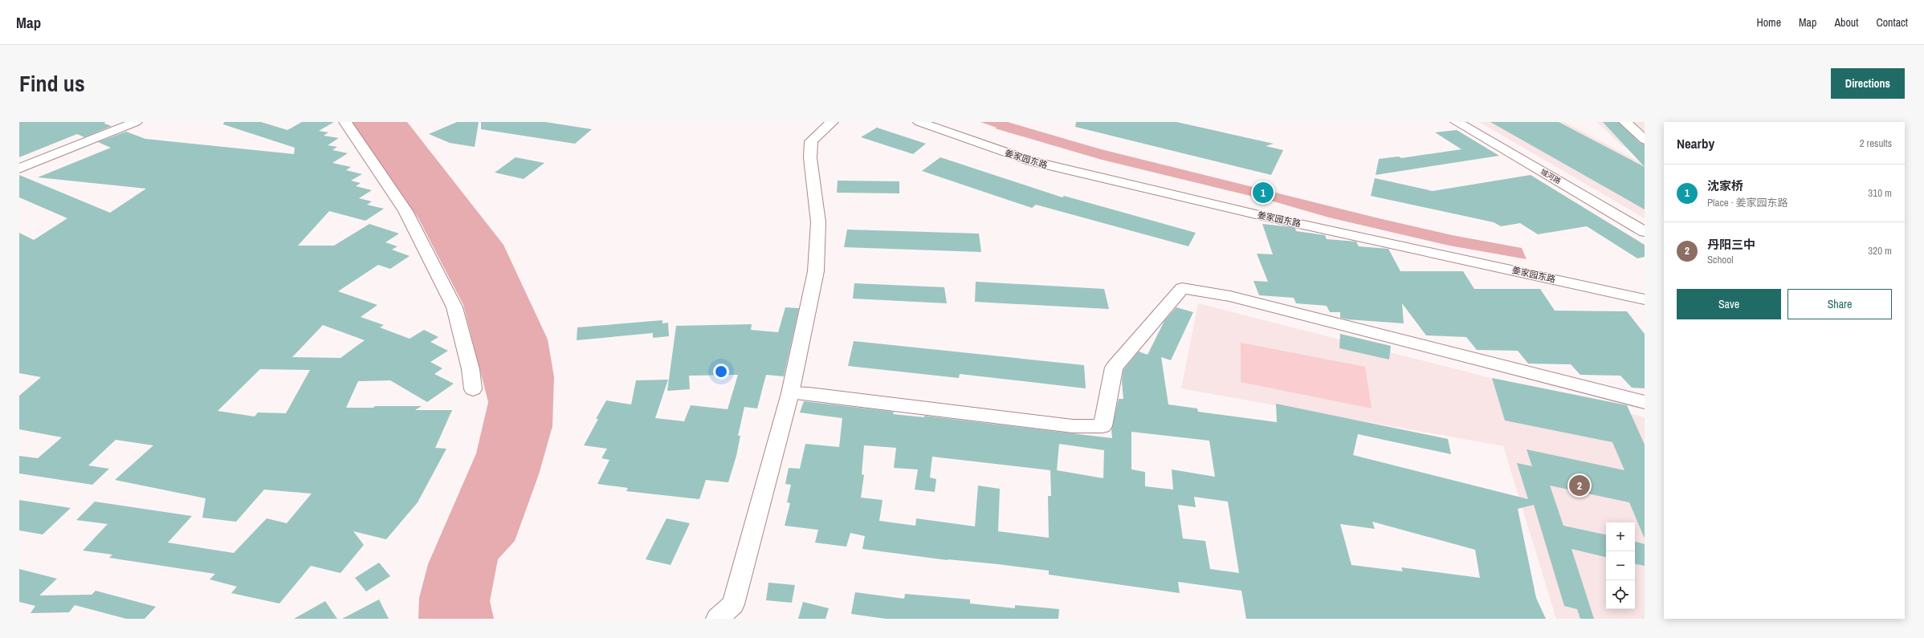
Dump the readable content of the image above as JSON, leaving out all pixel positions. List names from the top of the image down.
{
  "streets": {
    "street": ["姜家园东路", "城河路"]
  },
  "page": {
    "header": "Map",
    "nav": [
      "Home",
      "Map",
      "About",
      "Contact"
    ],
    "title": "Find us",
    "buttons": [
      "Directions",
      ["Save", "Share"]
    ],
    "heading": ["Nearby", "2 results"],
    "list": [
      {
        "mark": "1",
        "name": "沈家桥",
        "note": "Place · 姜家园东路",
        "value": "310 m"
      },
      {
        "mark": "2",
        "name": "丹阳三中",
        "note": "School",
        "value": "320 m"
      }
    ],
    "pins": ["1", "2"],
    "map_buttons": ["+", "−"]
  }
}
